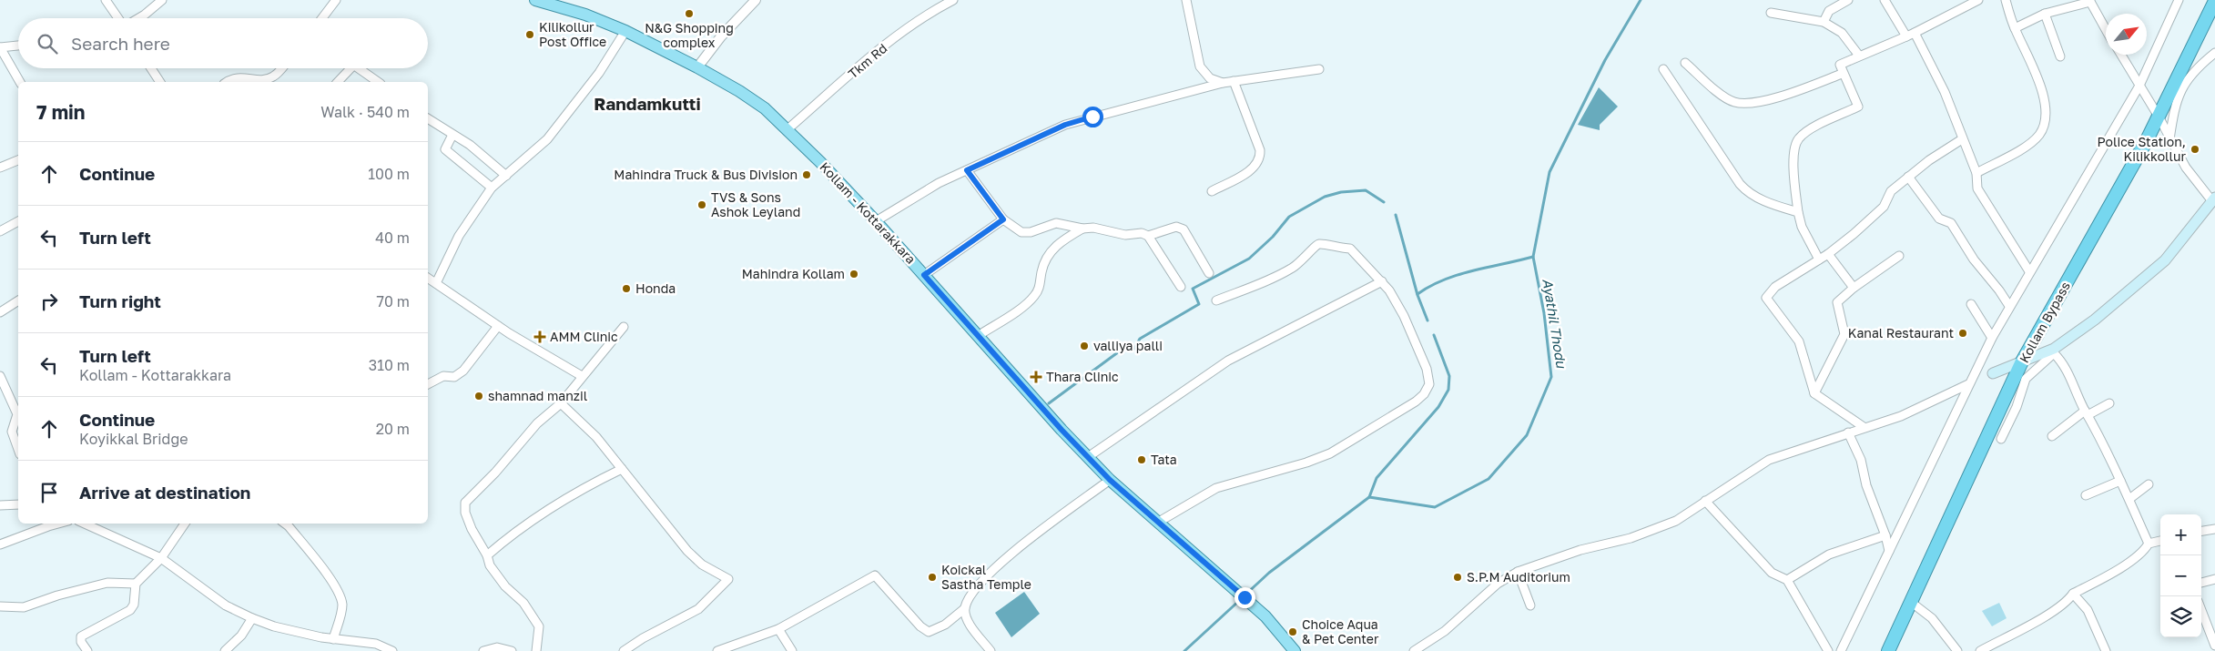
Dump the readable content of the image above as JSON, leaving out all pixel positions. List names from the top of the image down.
{
  "streets": {
    "highway": ["Kollam Bypass"],
    "main road": ["Kollam - Kottarakkara"],
    "street": ["Tkm Rd"]
  },
  "crossings": [
    ["Tkm Rd", "Kollam - Kottarakkara"]
  ],
  "districts": ["Randamkutti"],
  "water": ["Ayathil Thodu"],
  "places": {
    "other": [
      "N&G Shopping complex",
      "Kilikollur Post Office",
      "Police Station, Kilikkollur",
      "Mahindra Truck & Bus Division",
      "TVS & Sons Ashok Leyland",
      "Mahindra Kollam",
      "Honda",
      "Kanal Restaurant",
      "valliya palli",
      "shamnad manzil",
      "Tata",
      "Koickal Sastha Temple",
      "S.P.M Auditorium",
      "Choice Aqua & Pet Center"
    ],
    "health": ["AMM Clinic", "Thara Clinic"]
  },
  "north": "top right",
  "page": {
    "search": "Search here",
    "heading": ["7 min", "Walk · 540 m"],
    "list": [
      ["Continue", "100 m"],
      ["Turn left", "40 m"],
      ["Turn right", "70 m"],
      ["Turn left", "Kollam - Kottarakkara", "310 m"],
      ["Continue", "Koyikkal Bridge", "20 m"],
      "Arrive at destination"
    ],
    "map_buttons": ["+", "−"]
  }
}
